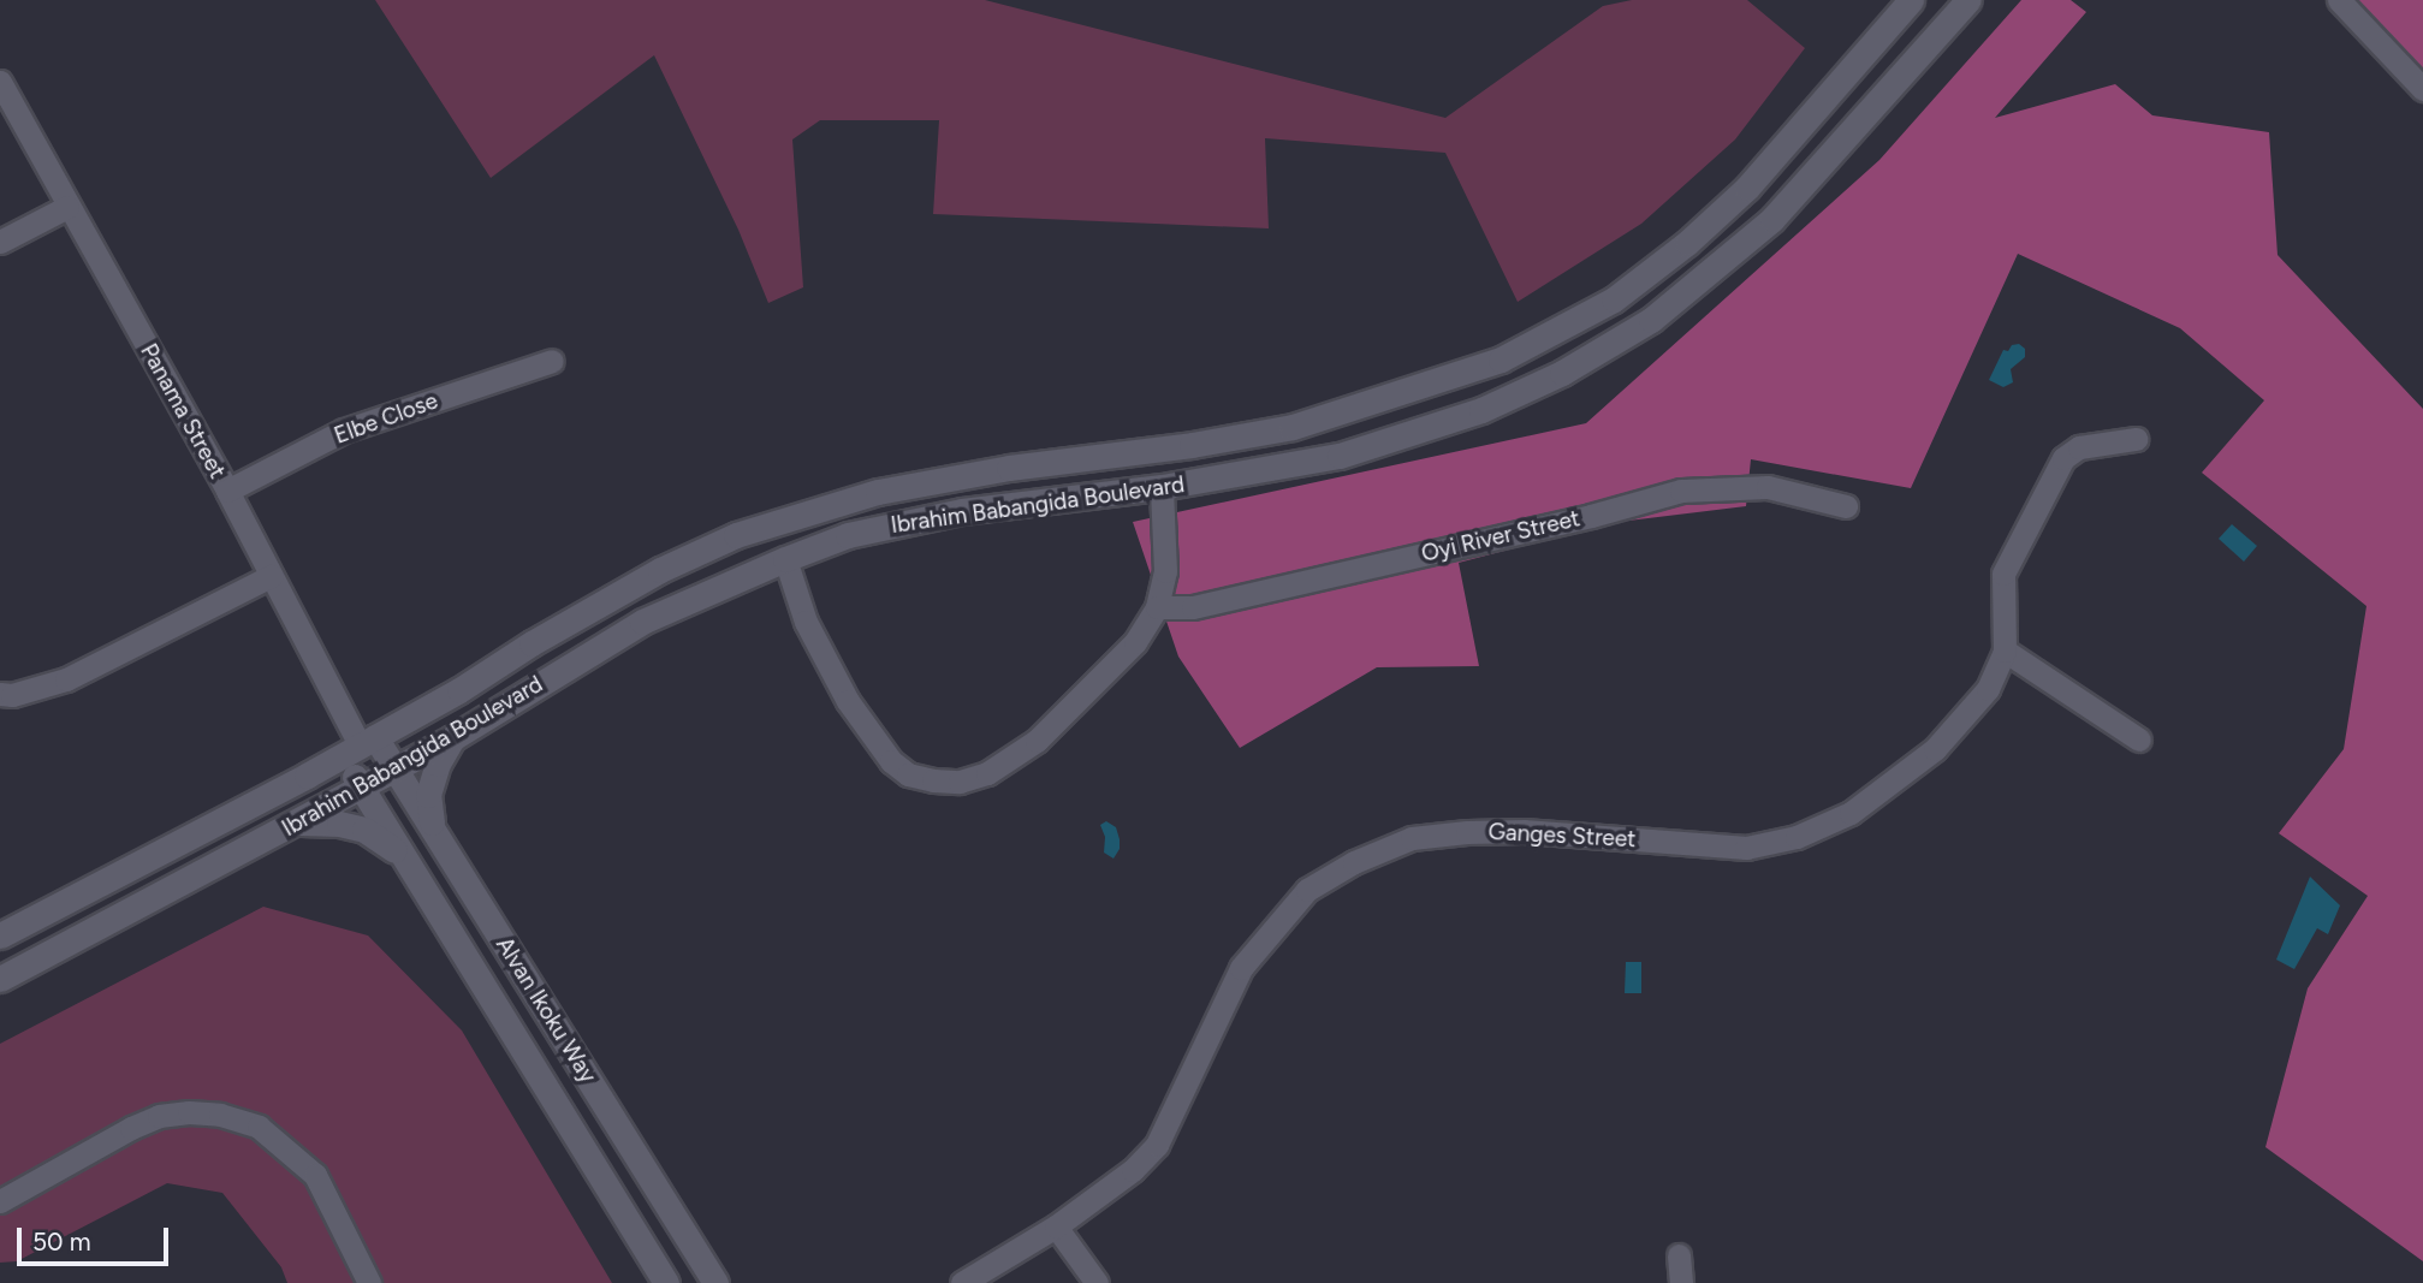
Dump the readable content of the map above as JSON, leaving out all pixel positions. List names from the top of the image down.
{
  "streets": {
    "street": [
      "Panama Street",
      "Elbe Close",
      "Ibrahim Babangida Boulevard",
      "Oyi River Street",
      "Ganges Street",
      "Alvan Ikoku Way"
    ]
  },
  "crossings": [
    ["Panama Street", "Elbe Close"],
    ["Panama Street", "Ibrahim Babangida Boulevard"],
    ["Panama Street", "Alvan Ikoku Way"],
    ["Ibrahim Babangida Boulevard", "Alvan Ikoku Way"]
  ],
  "scale_bar": "50 m"
}
